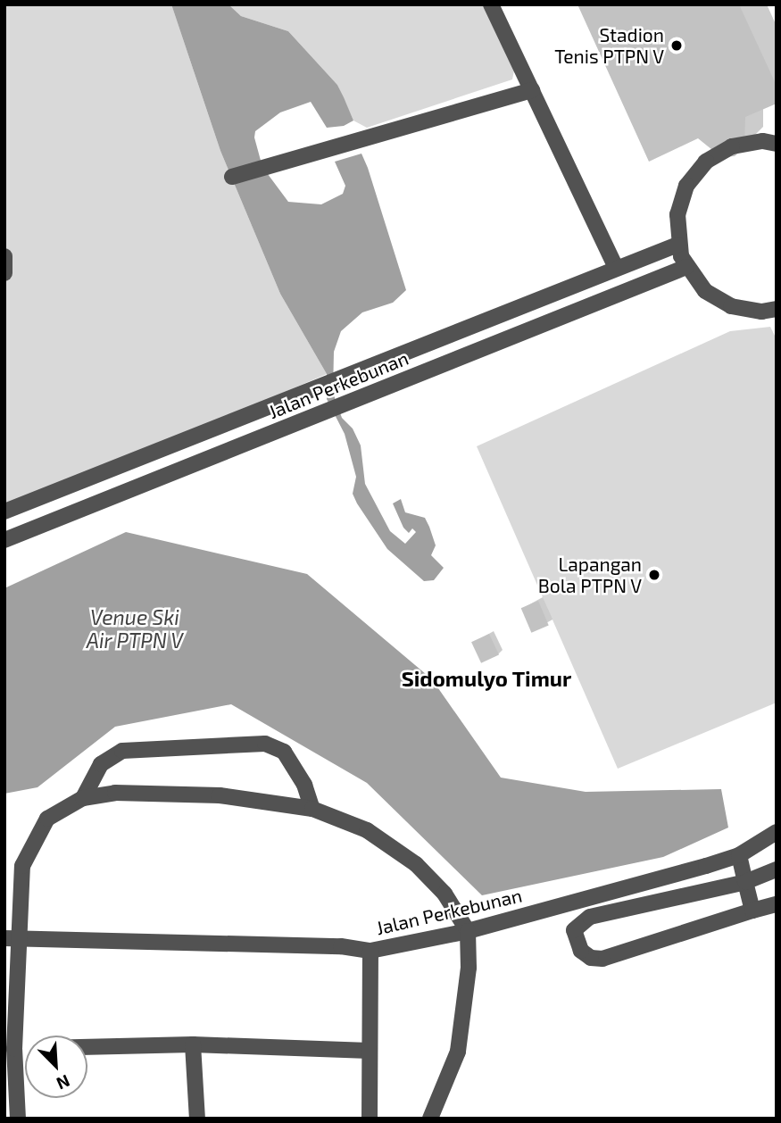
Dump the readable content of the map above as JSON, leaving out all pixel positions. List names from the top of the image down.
{
  "streets": {
    "lane": ["Jalan Perkebunan"]
  },
  "districts": ["Sidomulyo Timur"],
  "water": ["Venue Ski Air PTPN V"],
  "places": ["Stadion Tenis PTPN V", "Lapangan Bola PTPN V"],
  "north": "bottom right"
}
